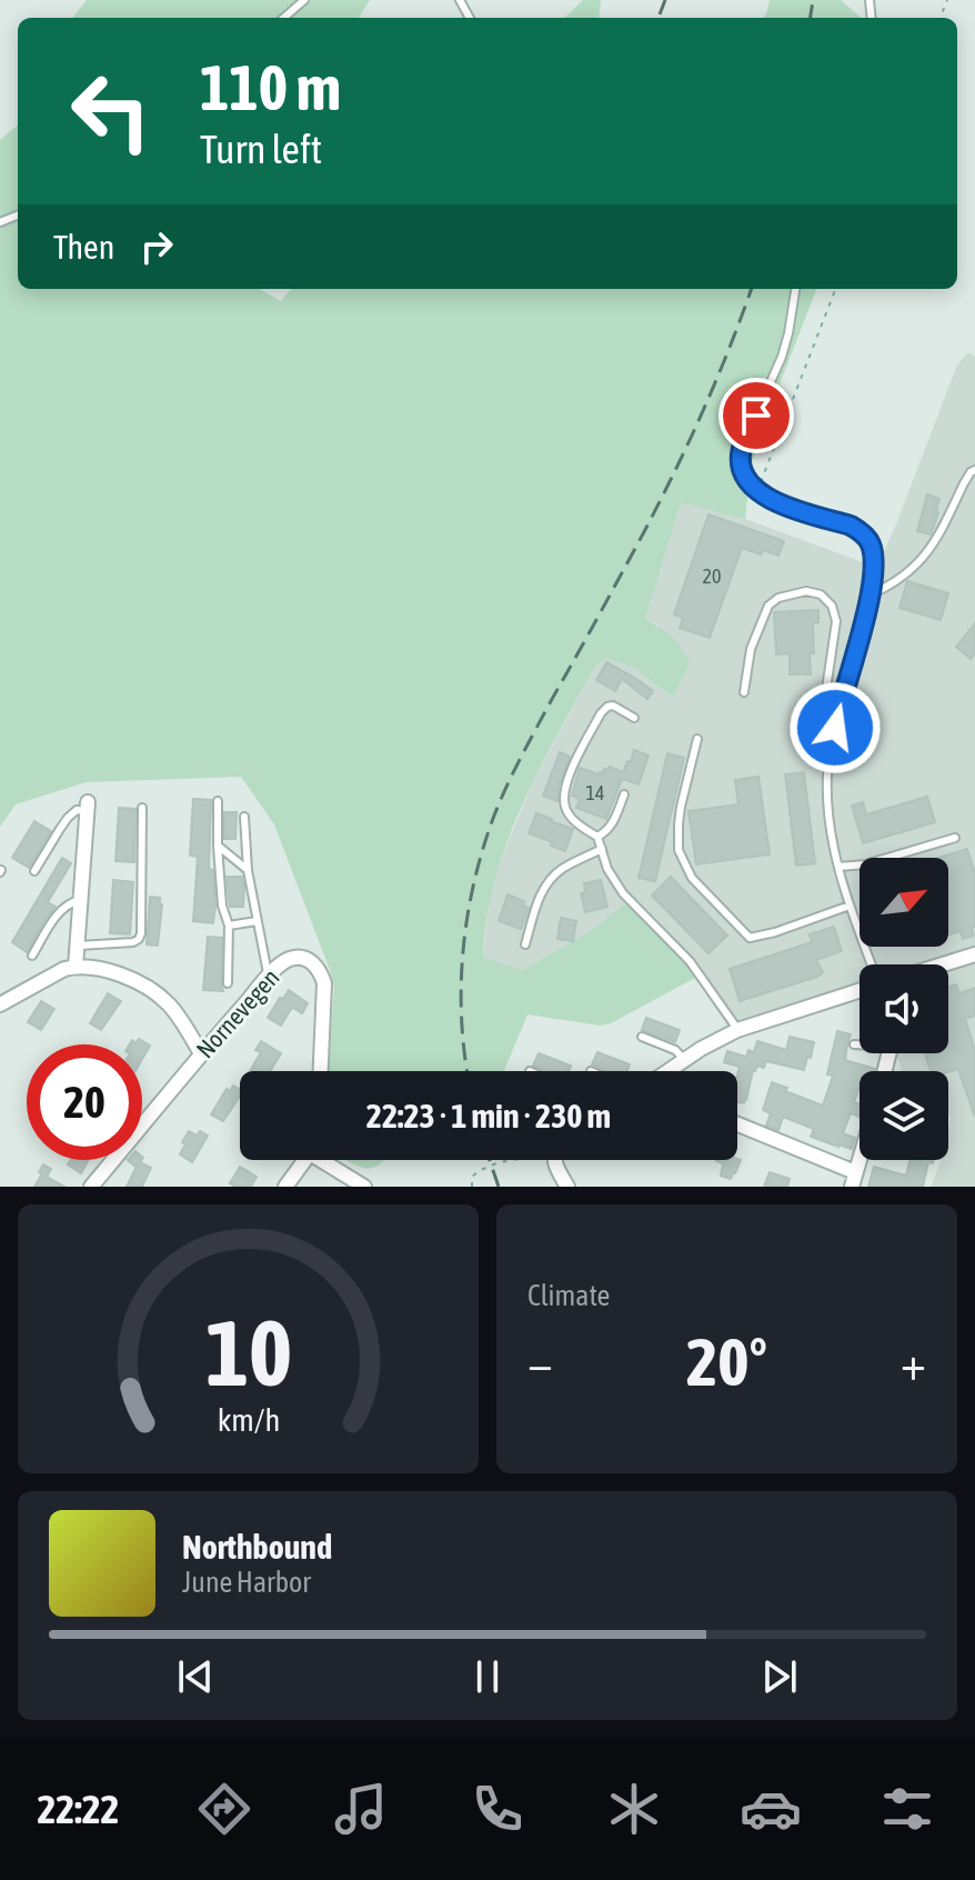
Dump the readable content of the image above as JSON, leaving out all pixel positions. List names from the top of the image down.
{
  "streets": {
    "street": ["Nornevegen"]
  },
  "house_numbers": ["20", "14"],
  "north": "top right",
  "page": {
    "turn": ["110 m", "Turn left"],
    "then": "Then",
    "limit": "20",
    "trip": "22:23 · 1 min · 230 m",
    "tile": "Climate",
    "heat": ["−", "20°", "+"],
    "song": ["Northbound", "June Harbor"],
    "tabs": "22:22",
    "gauge": ["10", "km/h"]
  }
}
